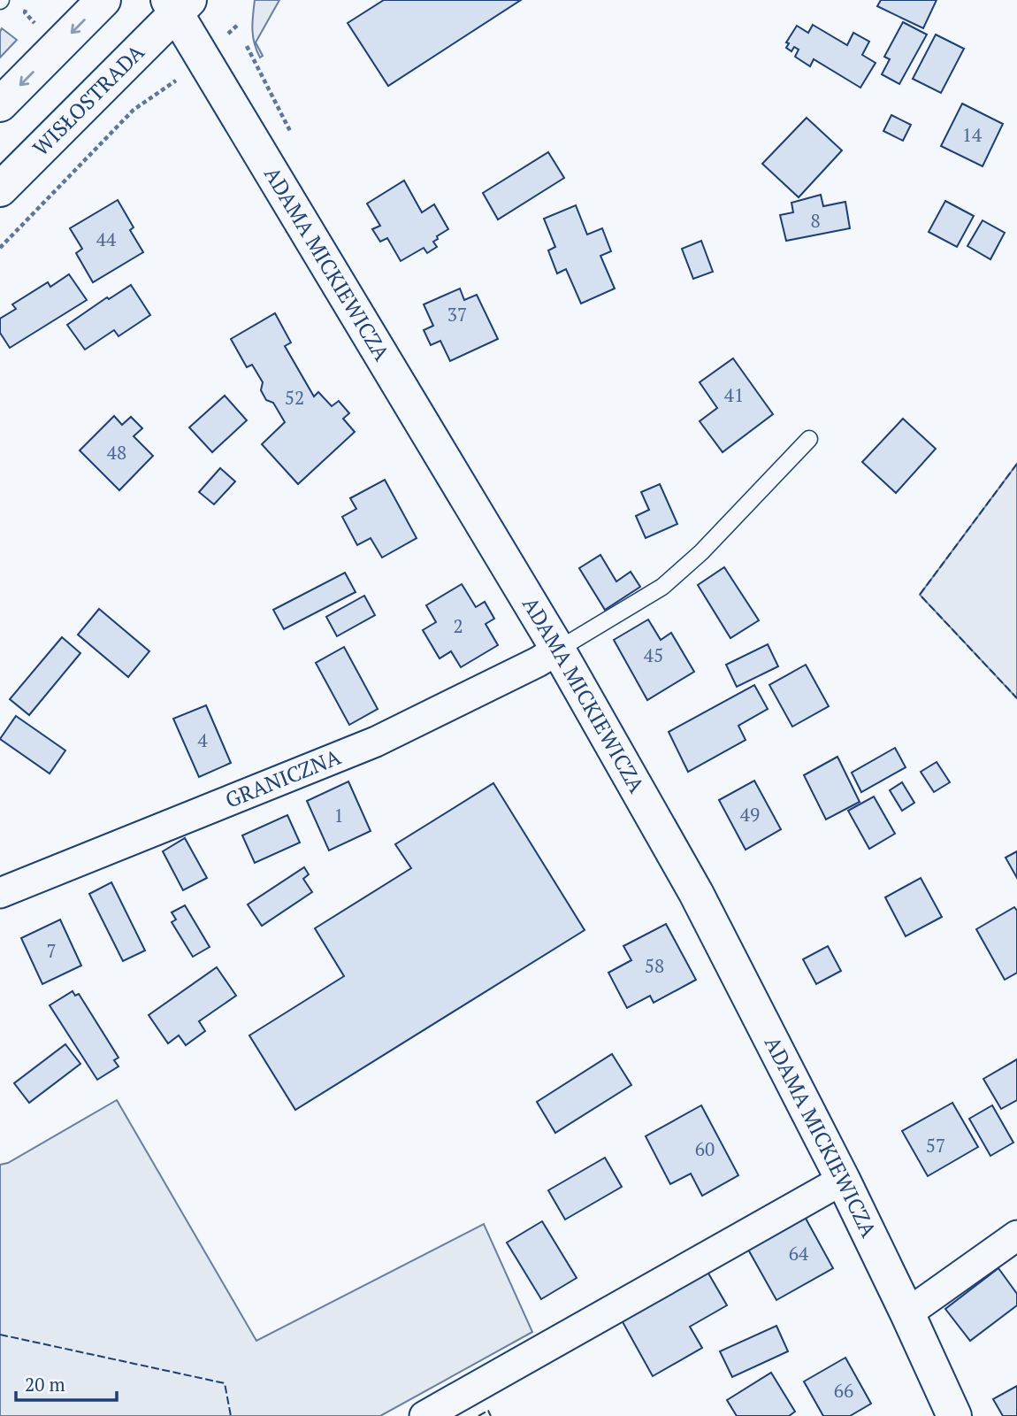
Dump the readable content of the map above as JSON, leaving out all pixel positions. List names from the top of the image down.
{
  "streets": {
    "street": ["WISŁOSTRADA", "ADAMA MICKIEWICZA", "GRANICZNA"]
  },
  "crossings": [
    ["WISŁOSTRADA", "ADAMA MICKIEWICZA"],
    ["ADAMA MICKIEWICZA", "GRANICZNA"]
  ],
  "house_numbers": [
    "14",
    "8",
    "44",
    "37",
    "41",
    "52",
    "48",
    "2",
    "45",
    "4",
    "49",
    "1",
    "7",
    "58",
    "57",
    "60",
    "64",
    "66"
  ],
  "scale_bar": "20 m"
}
